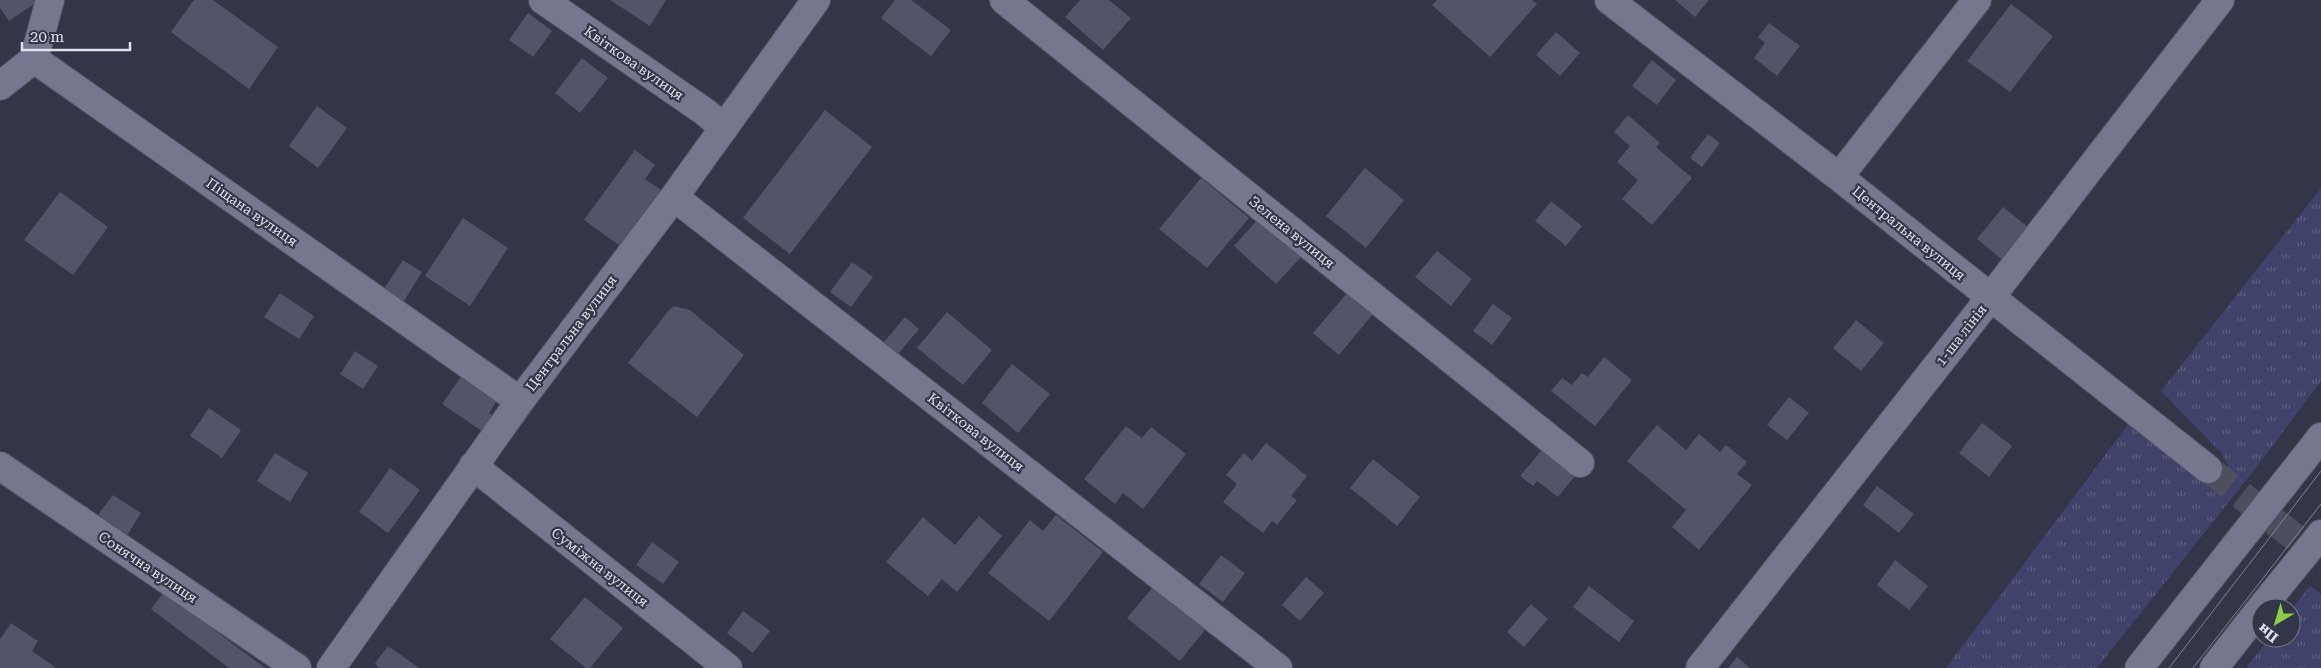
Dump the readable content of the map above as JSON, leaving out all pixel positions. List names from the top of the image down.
{
  "streets": {
    "street": [
      "Квіткова вулиця",
      "Піщана вулиця",
      "Зелена вулиця",
      "Центральна вулиця",
      "1-ша лінія",
      "Сонячна вулиця",
      "Суміжна вулиця"
    ]
  },
  "crossings": [
    ["Квіткова вулиця", "Центральна вулиця"],
    ["Піщана вулиця", "Центральна вулиця"],
    ["Центральна вулиця", "1-ша лінія"],
    ["Центральна вулиця", "Суміжна вулиця"]
  ],
  "scale_bar": "20 m",
  "north": "bottom left"
}
